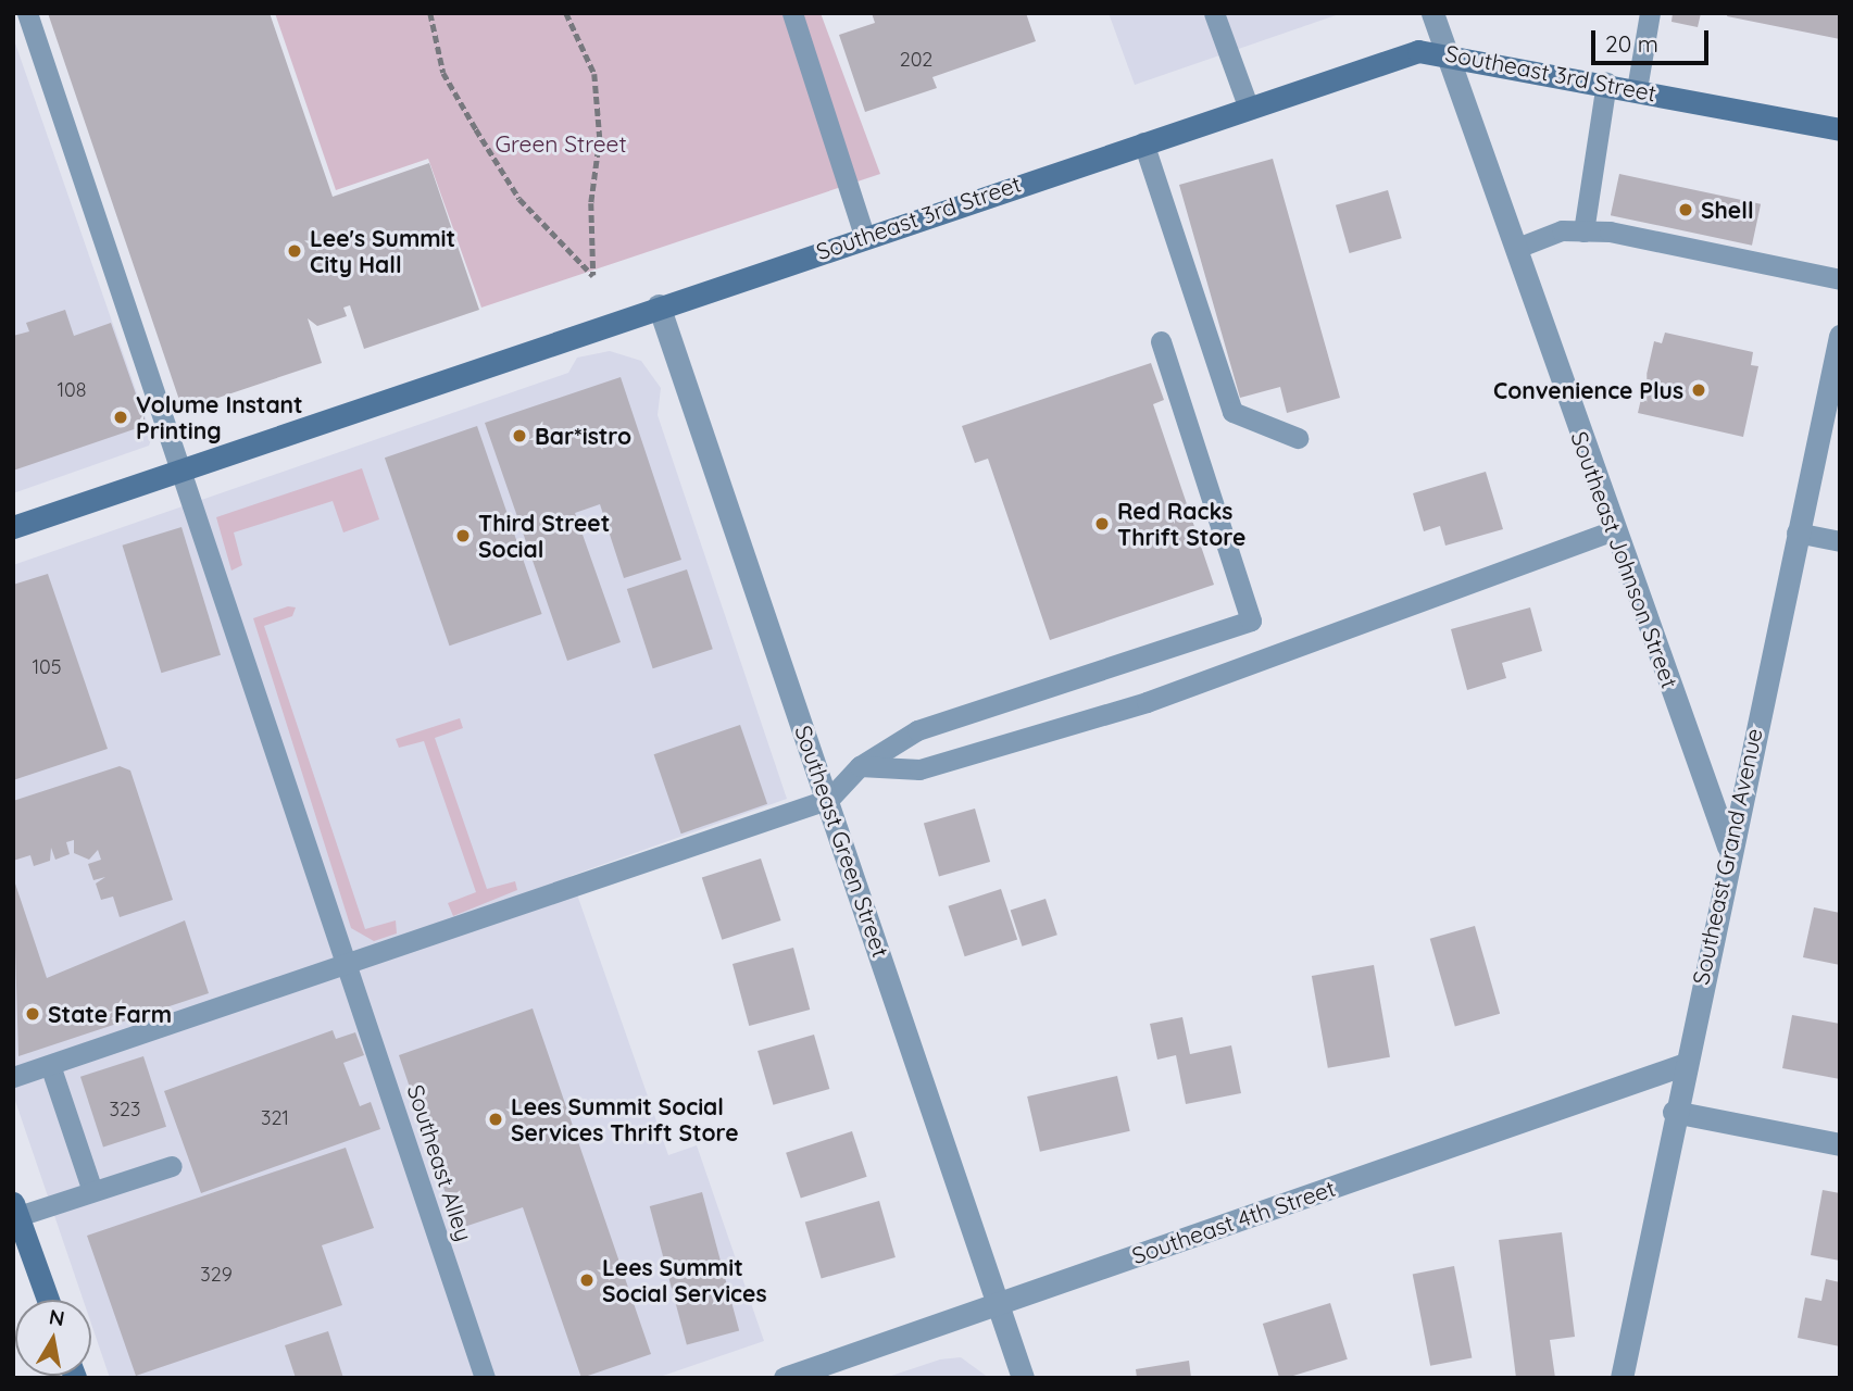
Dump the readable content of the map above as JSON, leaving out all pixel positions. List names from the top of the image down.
{
  "streets": {
    "main road": ["Southeast 3rd Street"],
    "street": [
      "Southeast Johnson Street",
      "Southeast Green Street",
      "Southeast Grand Avenue",
      "Southeast 4th Street"
    ],
    "lane": ["Southeast Alley"]
  },
  "crossings": [
    ["Southeast 3rd Street", "Southeast Johnson Street"],
    ["Southeast 3rd Street", "Southeast Green Street"],
    ["Southeast 3rd Street", "Southeast Alley"],
    ["Southeast Johnson Street", "Southeast Grand Avenue"],
    ["Southeast Green Street", "Southeast 4th Street"],
    ["Southeast Grand Avenue", "Southeast 4th Street"]
  ],
  "parks": ["Green Street"],
  "places": [
    "Shell",
    "Lee's Summit City Hall",
    "Convenience Plus",
    "Volume Instant Printing",
    "Bar*istro",
    "Red Racks Thrift Store",
    "Third Street Social",
    "State Farm",
    "Lees Summit Social Services Thrift Store",
    "Lees Summit Social Services"
  ],
  "house_numbers": [
    "202",
    "108",
    "105",
    "323",
    "321",
    "329"
  ],
  "scale_bar": "20 m",
  "north": "top"
}
